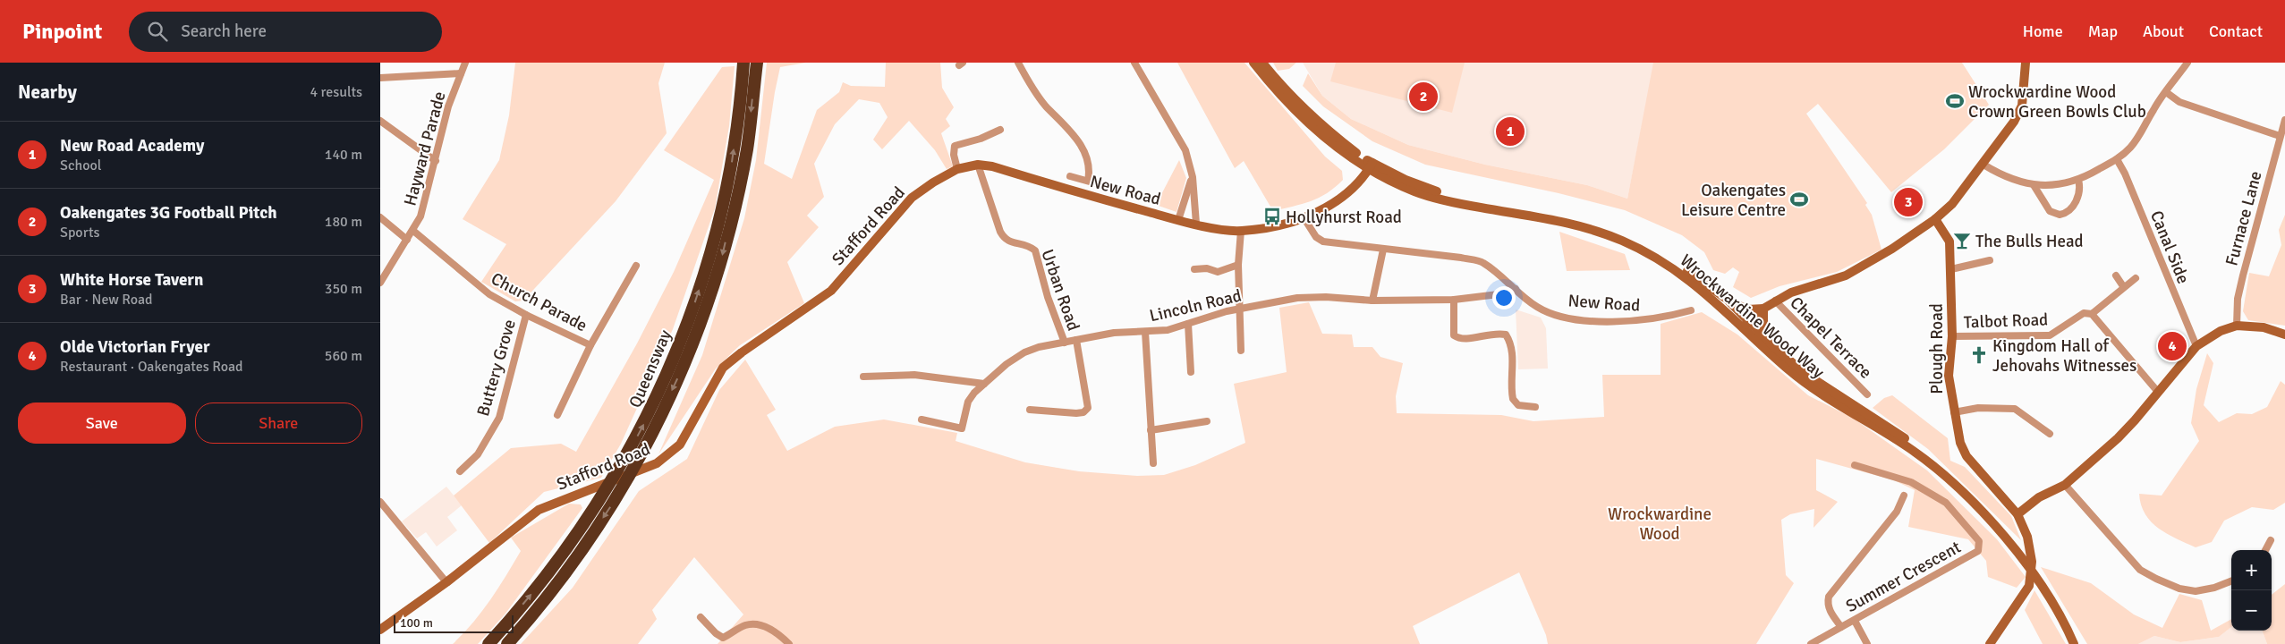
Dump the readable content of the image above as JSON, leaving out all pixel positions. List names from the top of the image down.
{
  "streets": {
    "highway": ["Queensway"],
    "street": [
      "Hayward Parade",
      "New Road",
      "Furnace Lane",
      "Stafford Road",
      "Canal Side",
      "Urban Road",
      "Church Parade",
      "Lincoln Road",
      "Wrockwardine Wood Way",
      "Talbot Road",
      "Chapel Terrace",
      "Plough Road",
      "Buttery Grove",
      "Summer Crescent"
    ]
  },
  "crossings": [
    ["Hayward Parade", "Church Parade"],
    ["New Road", "Stafford Road"],
    ["New Road", "Urban Road"],
    ["New Road", "Lincoln Road"],
    ["New Road", "Wrockwardine Wood Way"],
    ["Urban Road", "Lincoln Road"],
    ["Church Parade", "Buttery Grove"],
    ["Talbot Road", "Plough Road"]
  ],
  "parks": ["Wrockwardine Wood"],
  "places": {
    "sports": ["Wrockwardine Wood Crown Green Bowls Club", "Oakengates Leisure Centre"],
    "bus stop": ["Hollyhurst Road"],
    "bar": ["The Bulls Head"],
    "church": ["Kingdom Hall of Jehovahs Witnesses"]
  },
  "scale_bar": "100 m",
  "page": {
    "header": "Pinpoint",
    "search": "Search here",
    "nav": [
      "Home",
      "Map",
      "About",
      "Contact"
    ],
    "heading": ["Nearby", "4 results"],
    "pins": [
      "2",
      "1",
      "3",
      "4"
    ],
    "list": [
      {
        "mark": "1",
        "name": "New Road Academy",
        "note": "School",
        "value": "140 m"
      },
      {
        "mark": "2",
        "name": "Oakengates 3G Football Pitch",
        "note": "Sports",
        "value": "180 m"
      },
      {
        "mark": "3",
        "name": "White Horse Tavern",
        "note": "Bar · New Road",
        "value": "350 m"
      },
      {
        "mark": "4",
        "name": "Olde Victorian Fryer",
        "note": "Restaurant · Oakengates Road",
        "value": "560 m"
      }
    ],
    "buttons": ["Save", "Share"],
    "map_buttons": ["+", "−"],
    "scale": "100 m"
  }
}
